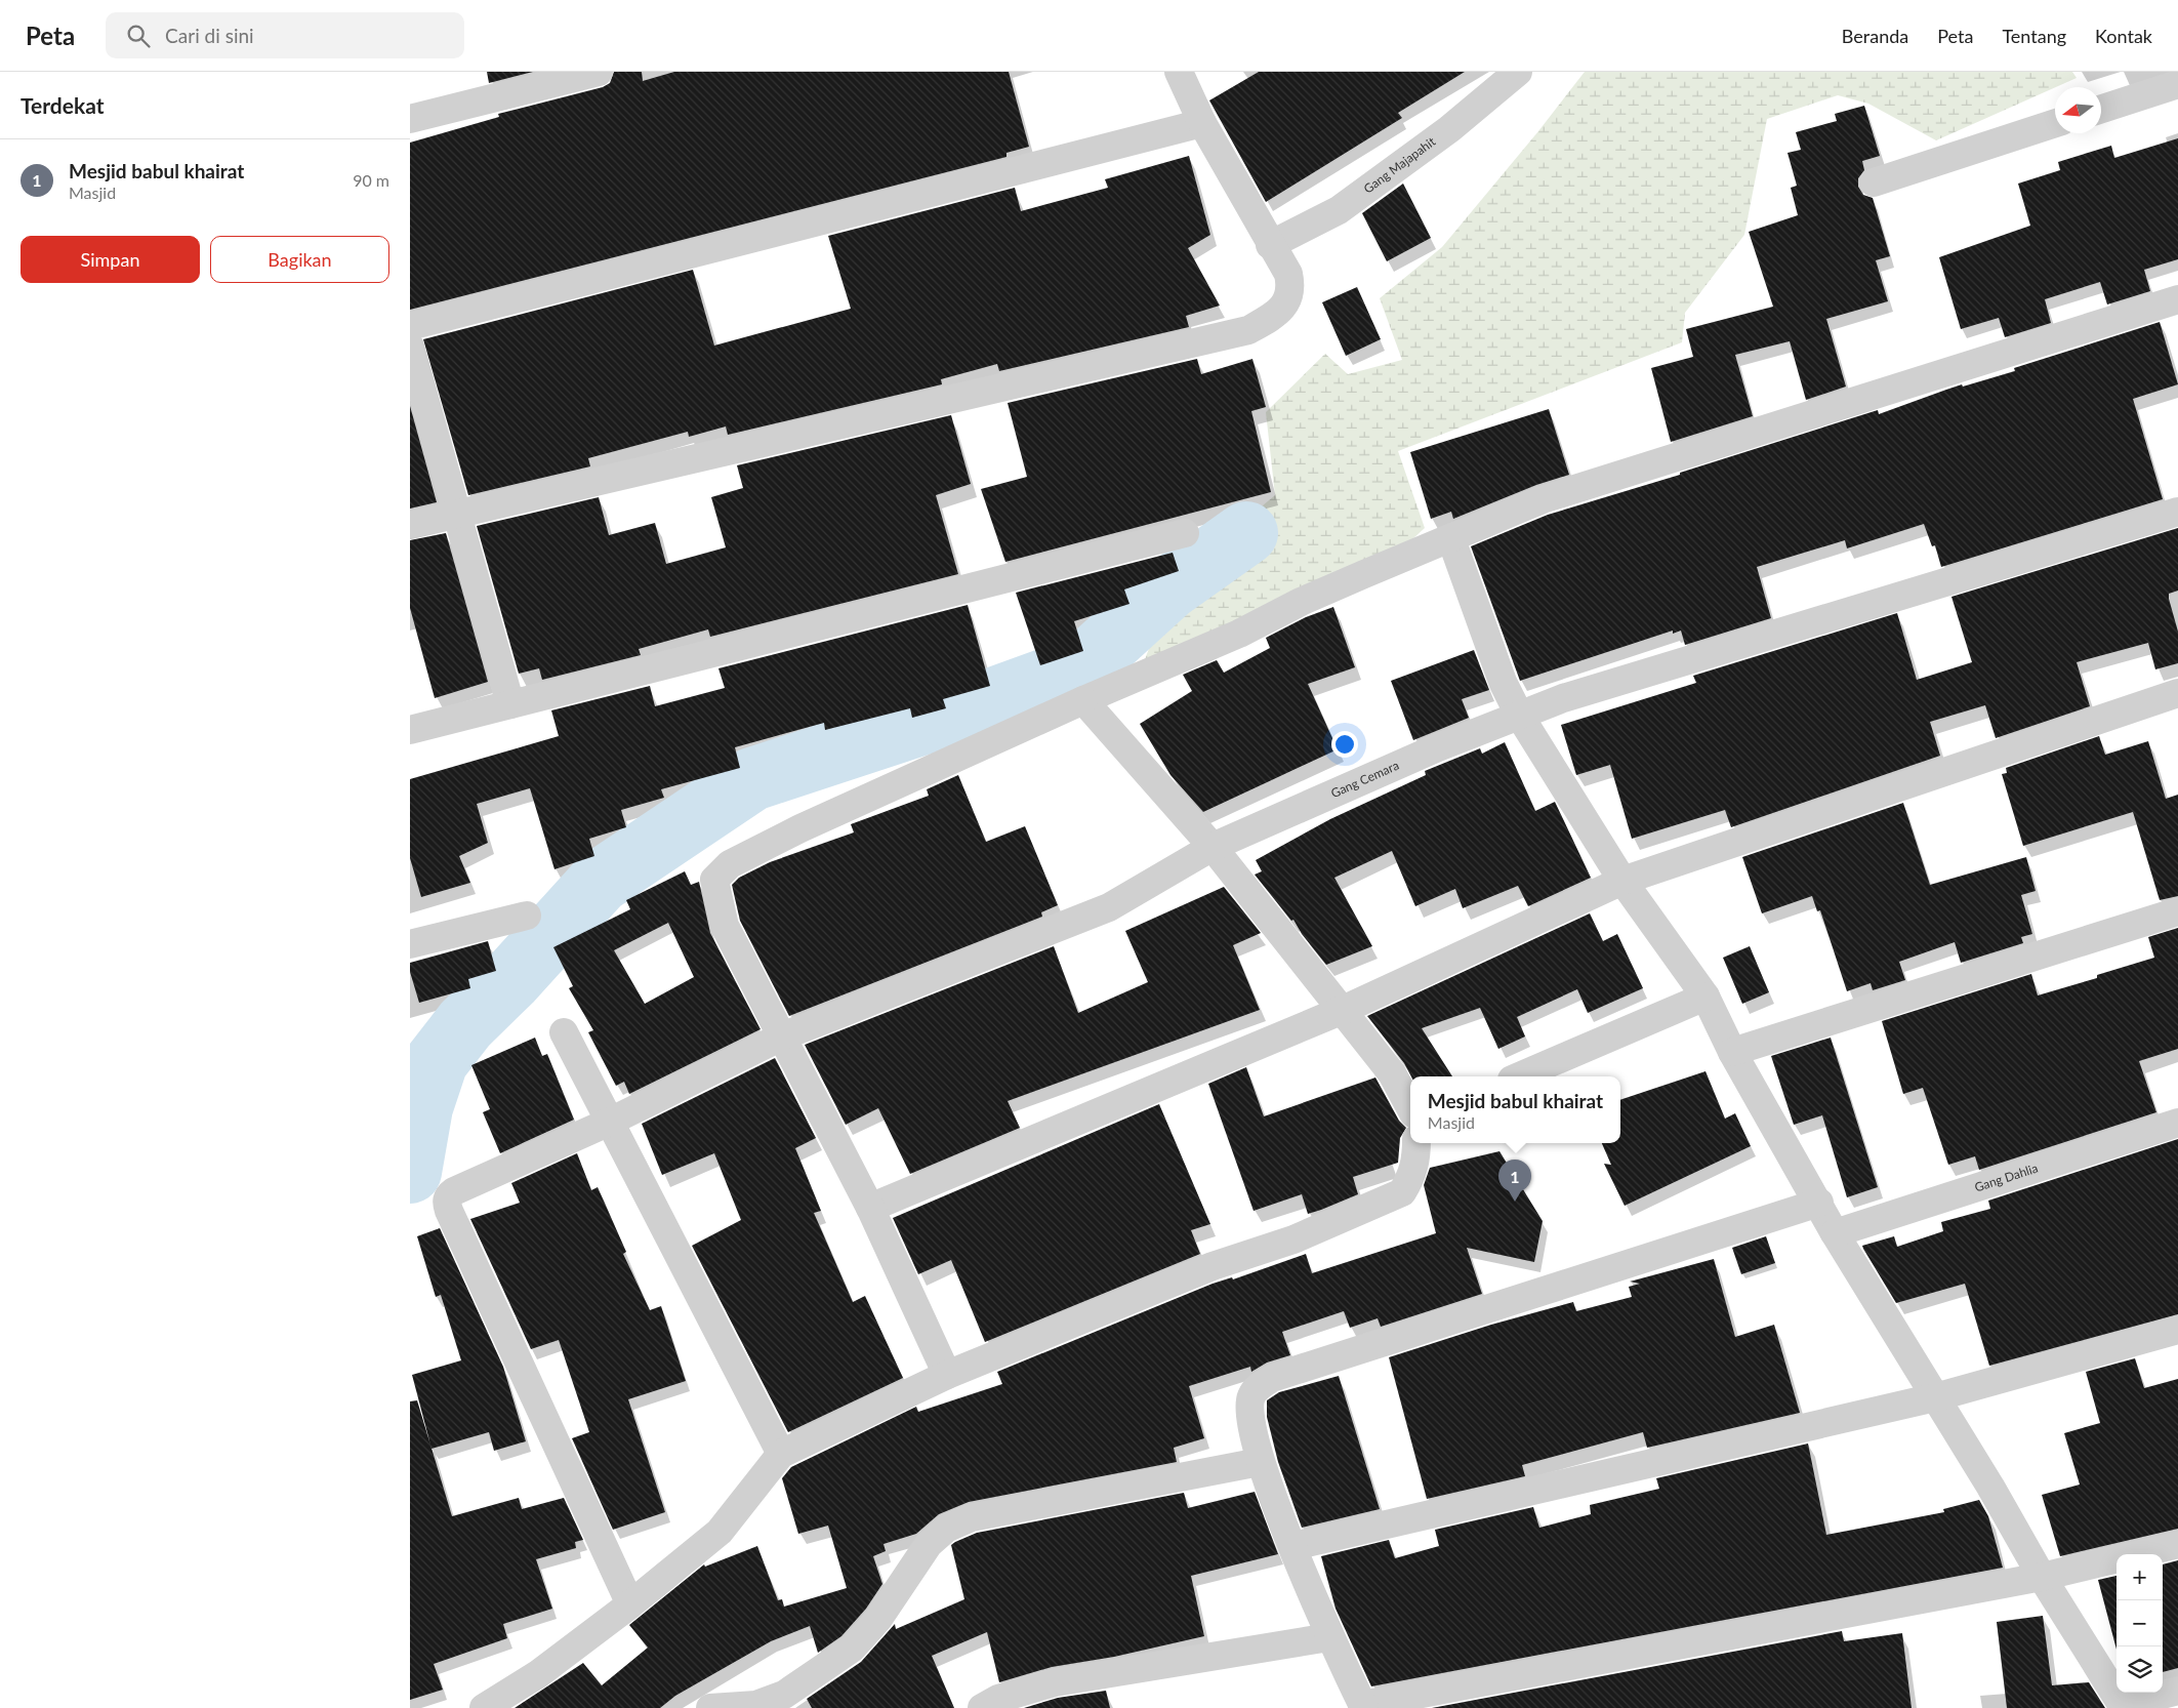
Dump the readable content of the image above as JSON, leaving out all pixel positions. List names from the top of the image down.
{
  "streets": {
    "street": ["Gang Majapahit", "Gang Cemara", "Gang Dahlia"]
  },
  "north": "left",
  "page": {
    "header": "Peta",
    "search": "Cari di sini",
    "nav": [
      "Beranda",
      "Peta",
      "Tentang",
      "Kontak"
    ],
    "heading": "Terdekat",
    "list": [
      {
        "mark": "1",
        "name": "Mesjid babul khairat",
        "note": "Masjid",
        "value": "90 m"
      }
    ],
    "buttons": ["Simpan", "Bagikan"],
    "popup": ["Mesjid babul khairat", "Masjid"],
    "pins": "1",
    "map_buttons": ["+", "−"]
  }
}
